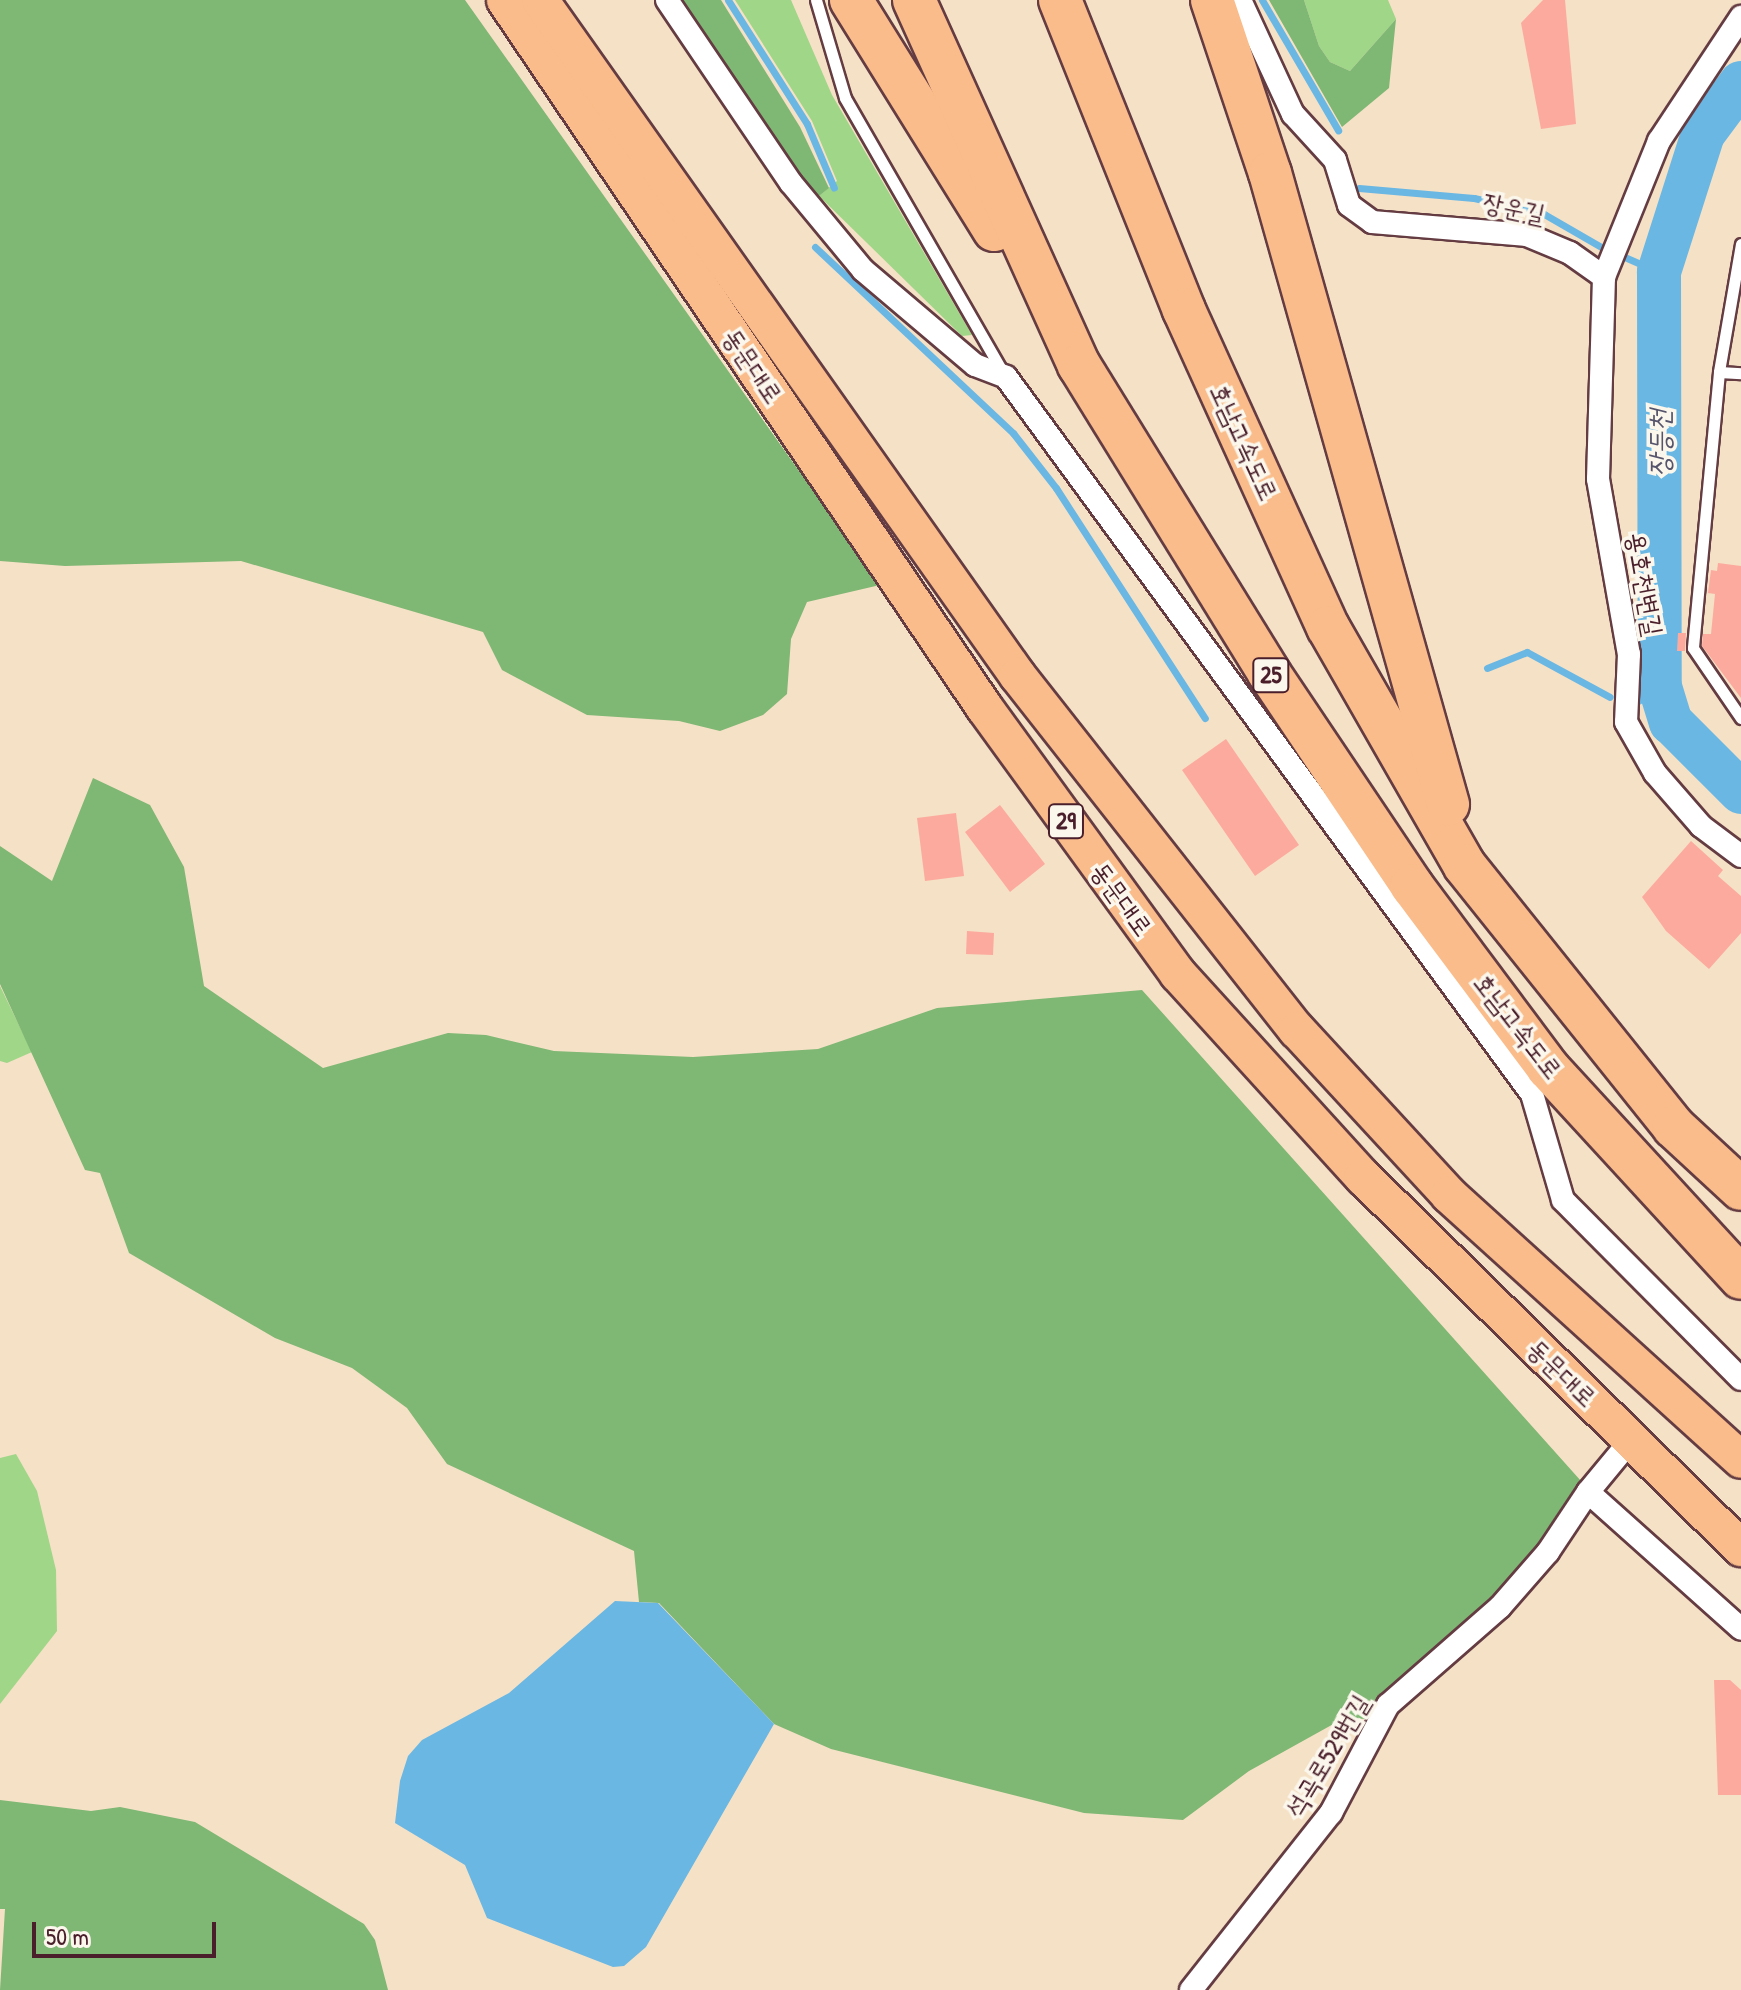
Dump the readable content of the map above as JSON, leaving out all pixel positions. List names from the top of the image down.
{
  "streets": {
    "highway": ["호남고속도로", "25"],
    "main road": ["동문대로", "29"],
    "street": ["장운길", "용호천변길", "석곡로529번길"]
  },
  "crossings": [
    ["장운길", "용호천변길"],
    ["동문대로", "석곡로529번길"]
  ],
  "water": ["장등천"],
  "scale_bar": "50 m"
}
